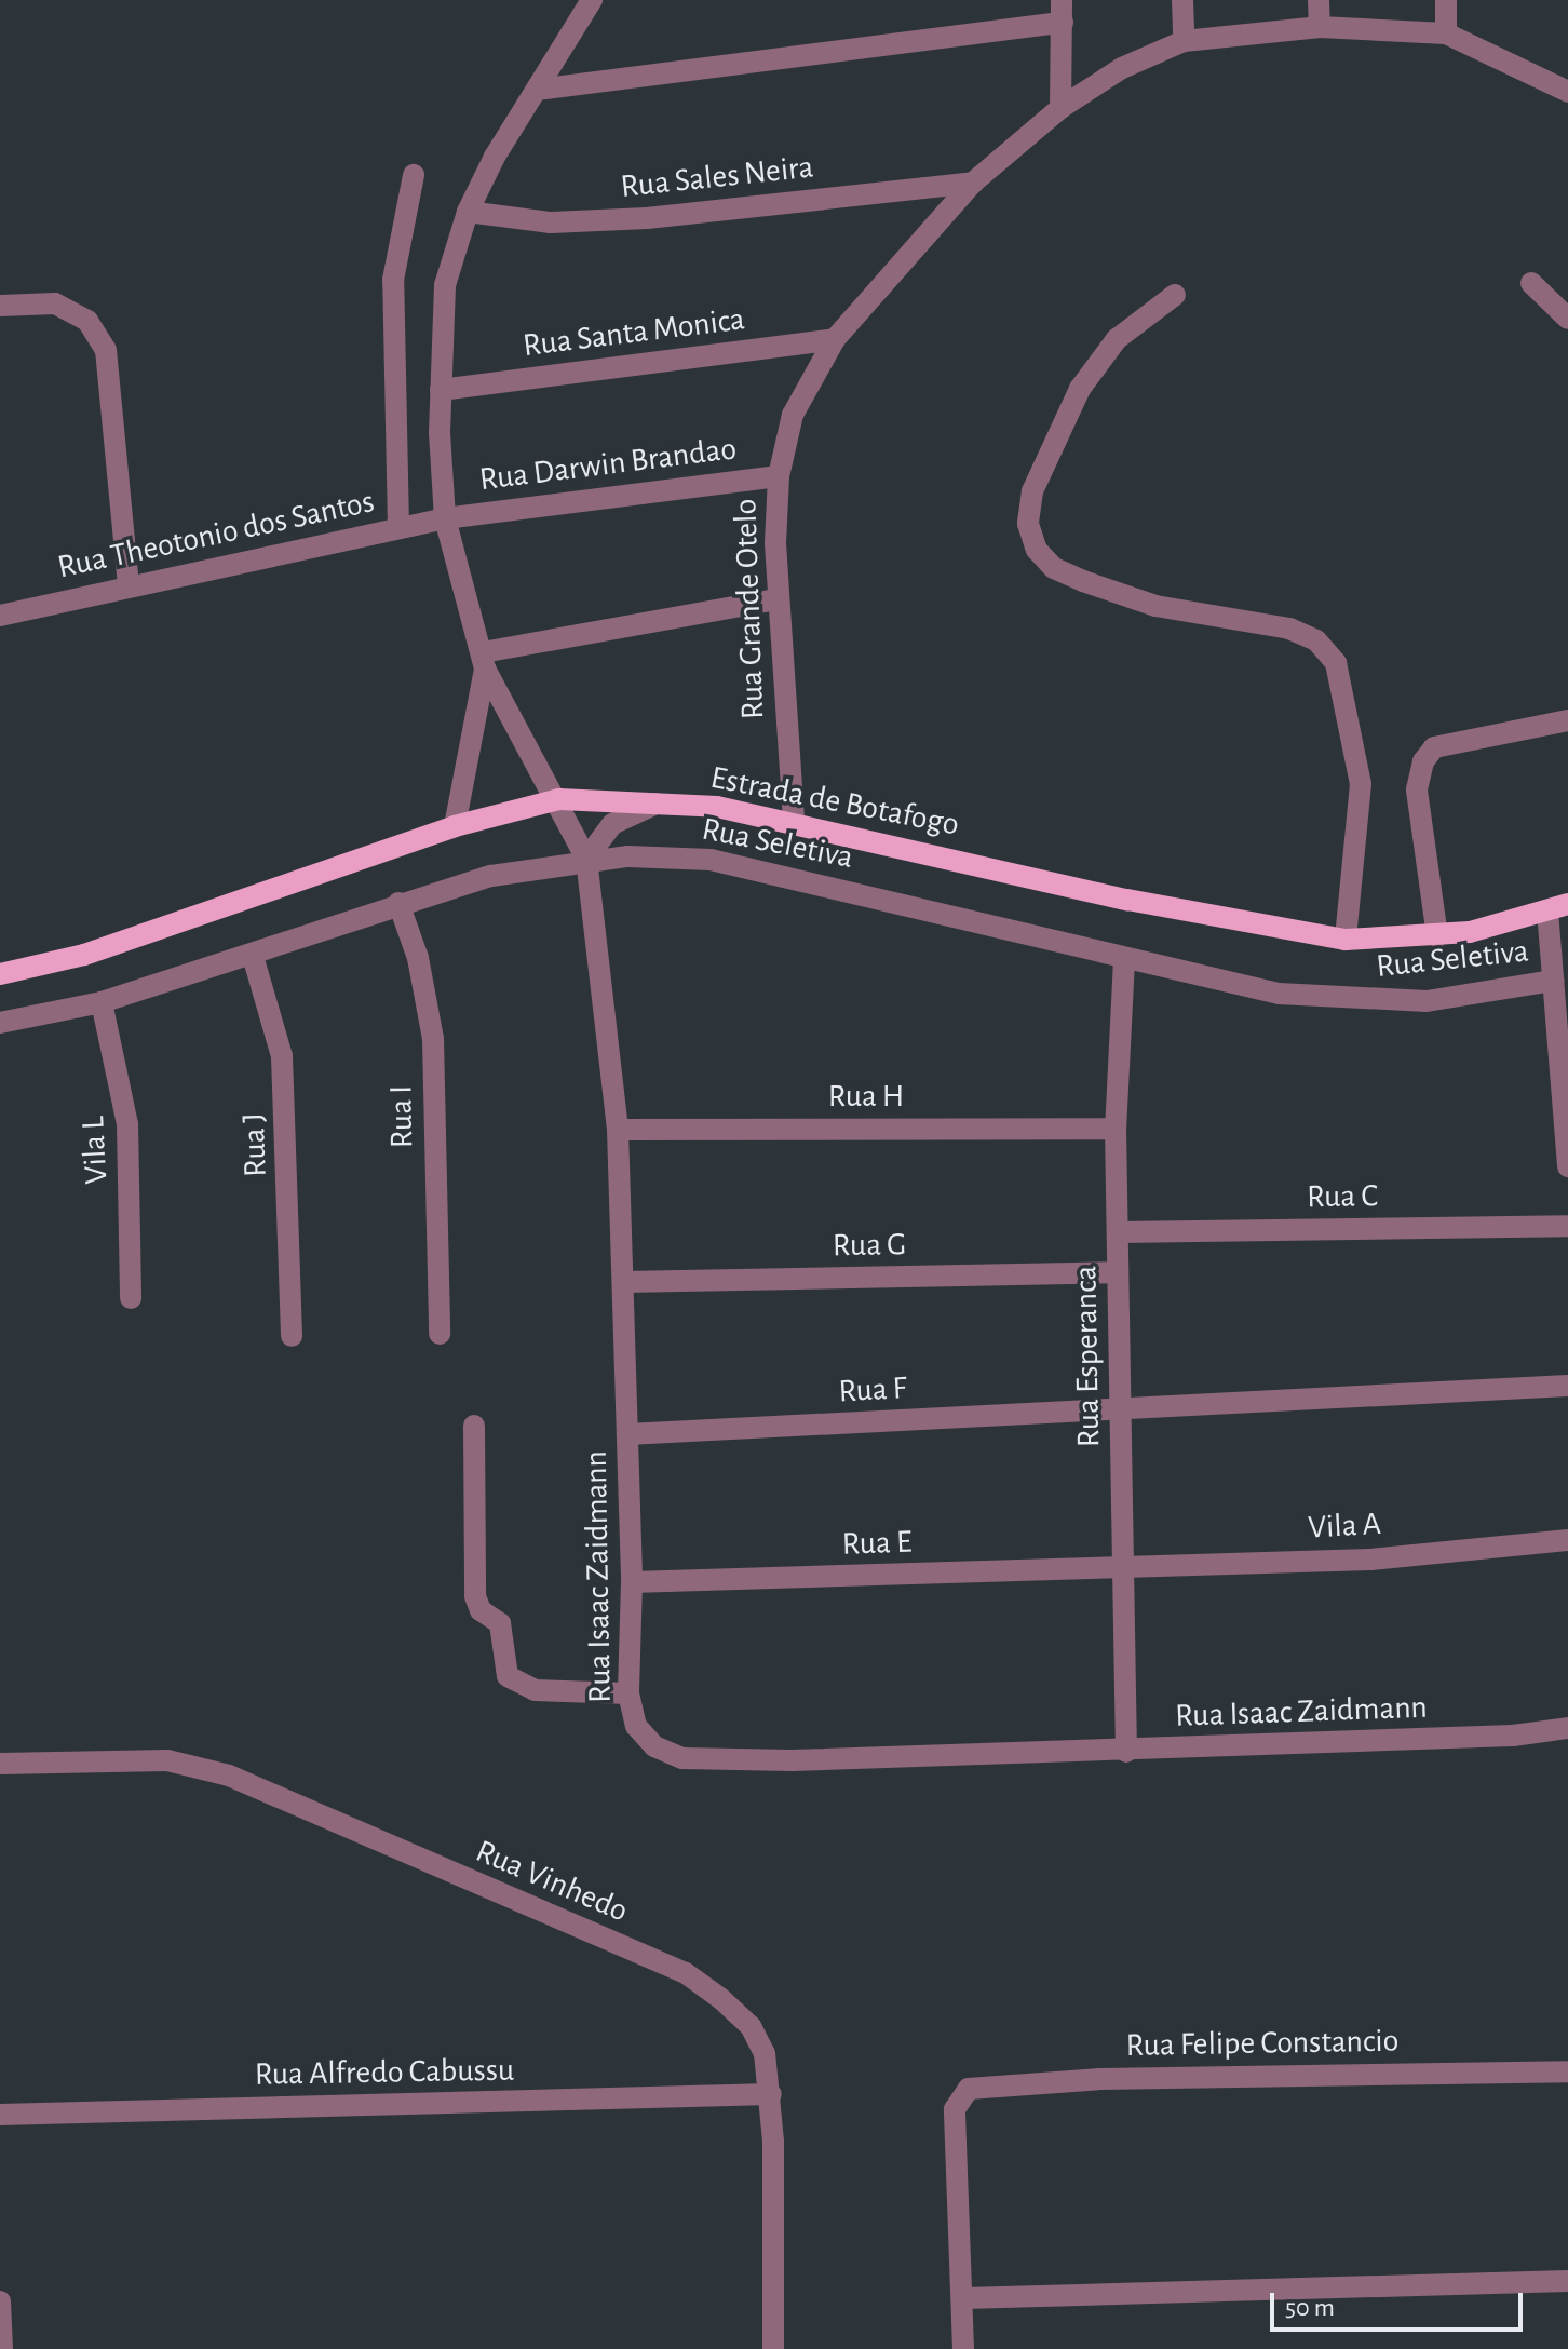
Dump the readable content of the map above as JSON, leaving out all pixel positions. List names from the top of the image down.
{
  "streets": {
    "main road": ["Estrada de Botafogo"],
    "street": [
      "Rua Sales Neira",
      "Rua Santa Monica",
      "Rua Darwin Brandao",
      "Rua Theotonio dos Santos",
      "Rua Grande Otelo",
      "Rua Seletiva",
      "Rua H",
      "Rua I",
      "Rua J",
      "Vila L",
      "Rua C",
      "Rua G",
      "Rua Esperanca",
      "Rua F",
      "Vila A",
      "Rua E",
      "Rua Isaac Zaidmann",
      "Rua Vinhedo",
      "Rua Felipe Constancio",
      "Rua Alfredo Cabussu"
    ]
  },
  "crossings": [
    ["Rua Sales Neira", "Rua Grande Otelo"],
    ["Rua Santa Monica", "Rua Grande Otelo"],
    ["Rua Darwin Brandao", "Rua Theotonio dos Santos"],
    ["Rua Darwin Brandao", "Rua Grande Otelo"],
    ["Rua Grande Otelo", "Estrada de Botafogo"],
    ["Estrada de Botafogo", "Rua Isaac Zaidmann"],
    ["Rua Seletiva", "Rua I"],
    ["Rua Seletiva", "Rua J"],
    ["Rua Seletiva", "Vila L"],
    ["Rua Seletiva", "Rua Esperanca"],
    ["Rua Seletiva", "Rua Isaac Zaidmann"],
    ["Rua H", "Rua Esperanca"],
    ["Rua H", "Rua Isaac Zaidmann"],
    ["Rua C", "Rua Esperanca"],
    ["Rua G", "Rua Esperanca"],
    ["Rua G", "Rua Isaac Zaidmann"],
    ["Rua Esperanca", "Rua F"],
    ["Rua Esperanca", "Vila A"],
    ["Rua Esperanca", "Rua E"],
    ["Rua Esperanca", "Rua Isaac Zaidmann"],
    ["Rua F", "Rua Isaac Zaidmann"],
    ["Vila A", "Rua E"],
    ["Rua E", "Rua Isaac Zaidmann"],
    ["Rua Vinhedo", "Rua Alfredo Cabussu"]
  ],
  "scale_bar": "50 m"
}
